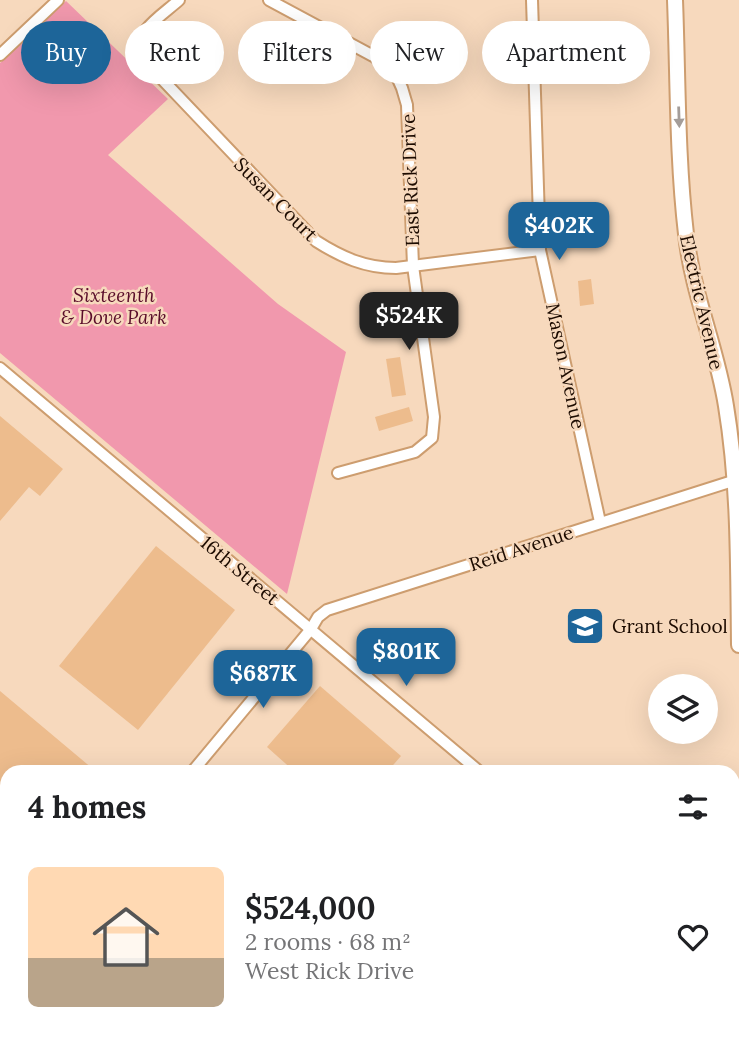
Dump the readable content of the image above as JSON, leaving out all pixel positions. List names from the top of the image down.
{
  "streets": {
    "main road": ["Electric Avenue"],
    "street": [
      "East Rick Drive",
      "Susan Court",
      "Mason Avenue",
      "Reid Avenue",
      "16th Street"
    ]
  },
  "crossings": [
    ["East Rick Drive", "Susan Court"],
    ["Susan Court", "Mason Avenue"],
    ["Electric Avenue", "Reid Avenue"],
    ["Mason Avenue", "Reid Avenue"],
    ["Reid Avenue", "16th Street"]
  ],
  "one_way": ["Electric Avenue"],
  "parks": ["Sixteenth & Dove Park"],
  "places": {
    "school or university": ["Grant School"]
  },
  "page": {
    "chip": [
      "Buy",
      "Rent",
      "Filters",
      "New",
      "Apartment"
    ],
    "price": [
      "$402K",
      "$524K",
      "$801K",
      "$687K"
    ],
    "heading": "4 homes",
    "list": [
      {
        "name": "$524,000",
        "note": "2 rooms · 68 m² · West Rick Drive"
      }
    ]
  }
}
